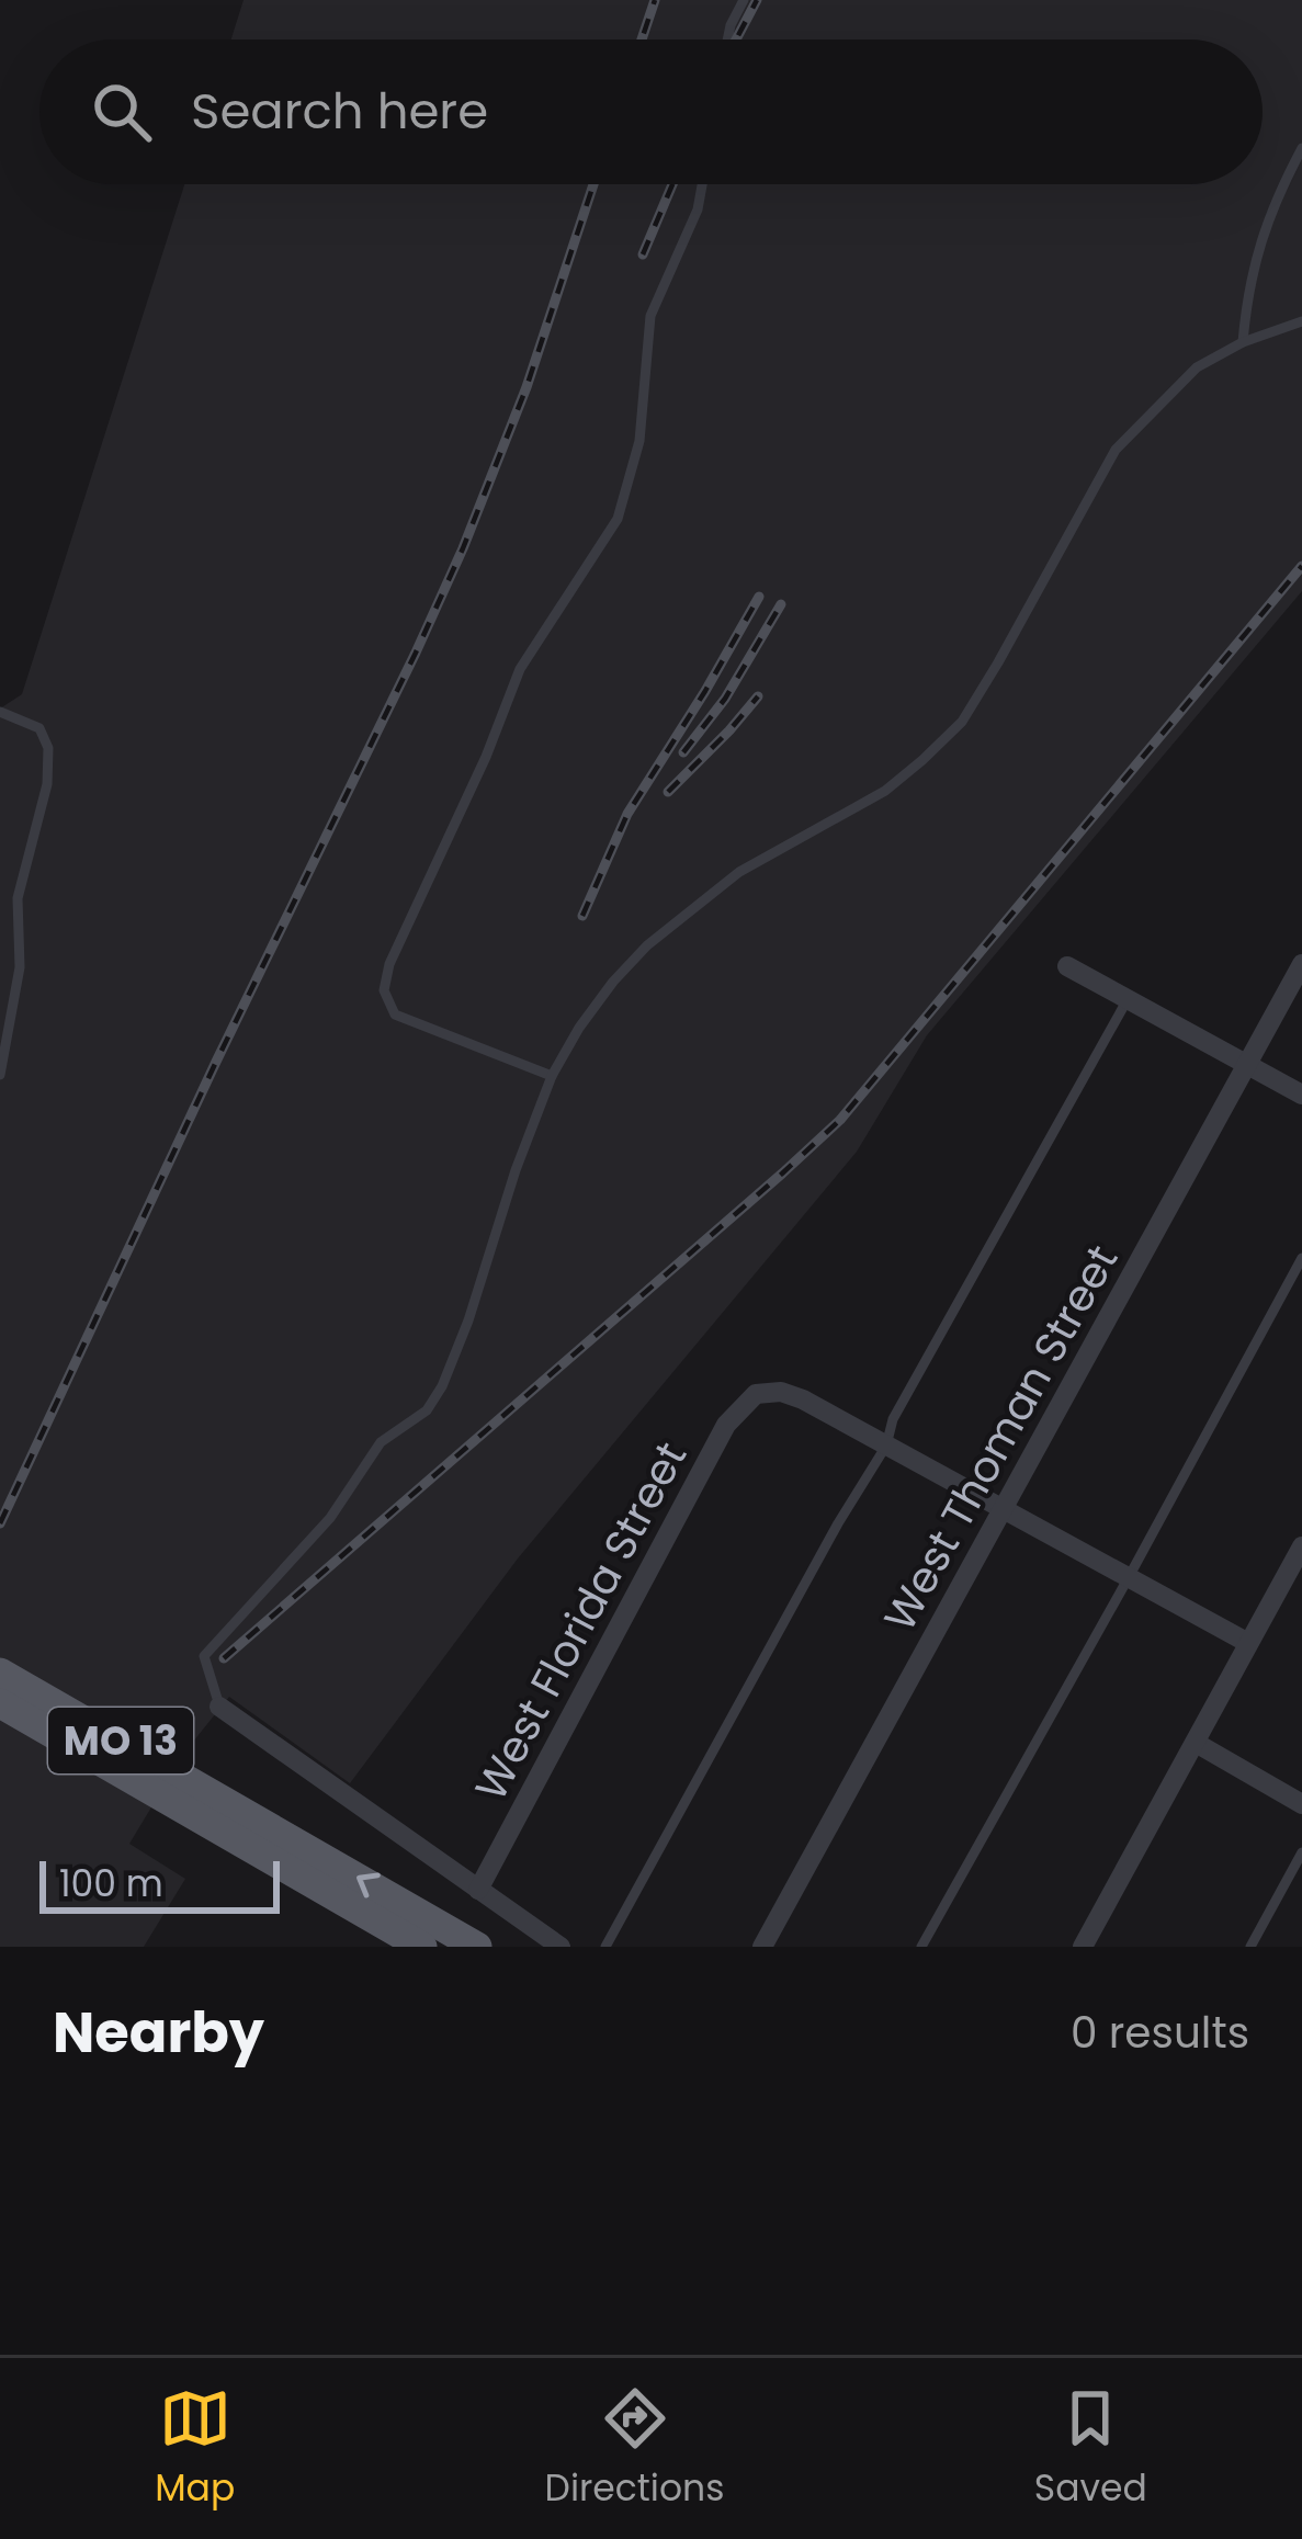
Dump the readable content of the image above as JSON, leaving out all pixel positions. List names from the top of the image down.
{
  "streets": {
    "main road": ["MO 13"],
    "street": ["West Thoman Street", "West Florida Street"]
  },
  "scale_bar": "100 m",
  "page": {
    "search": "Search here",
    "scale": "100 m",
    "heading": ["Nearby", "0 results"],
    "nav": ["Map", "Directions", "Saved"]
  }
}
